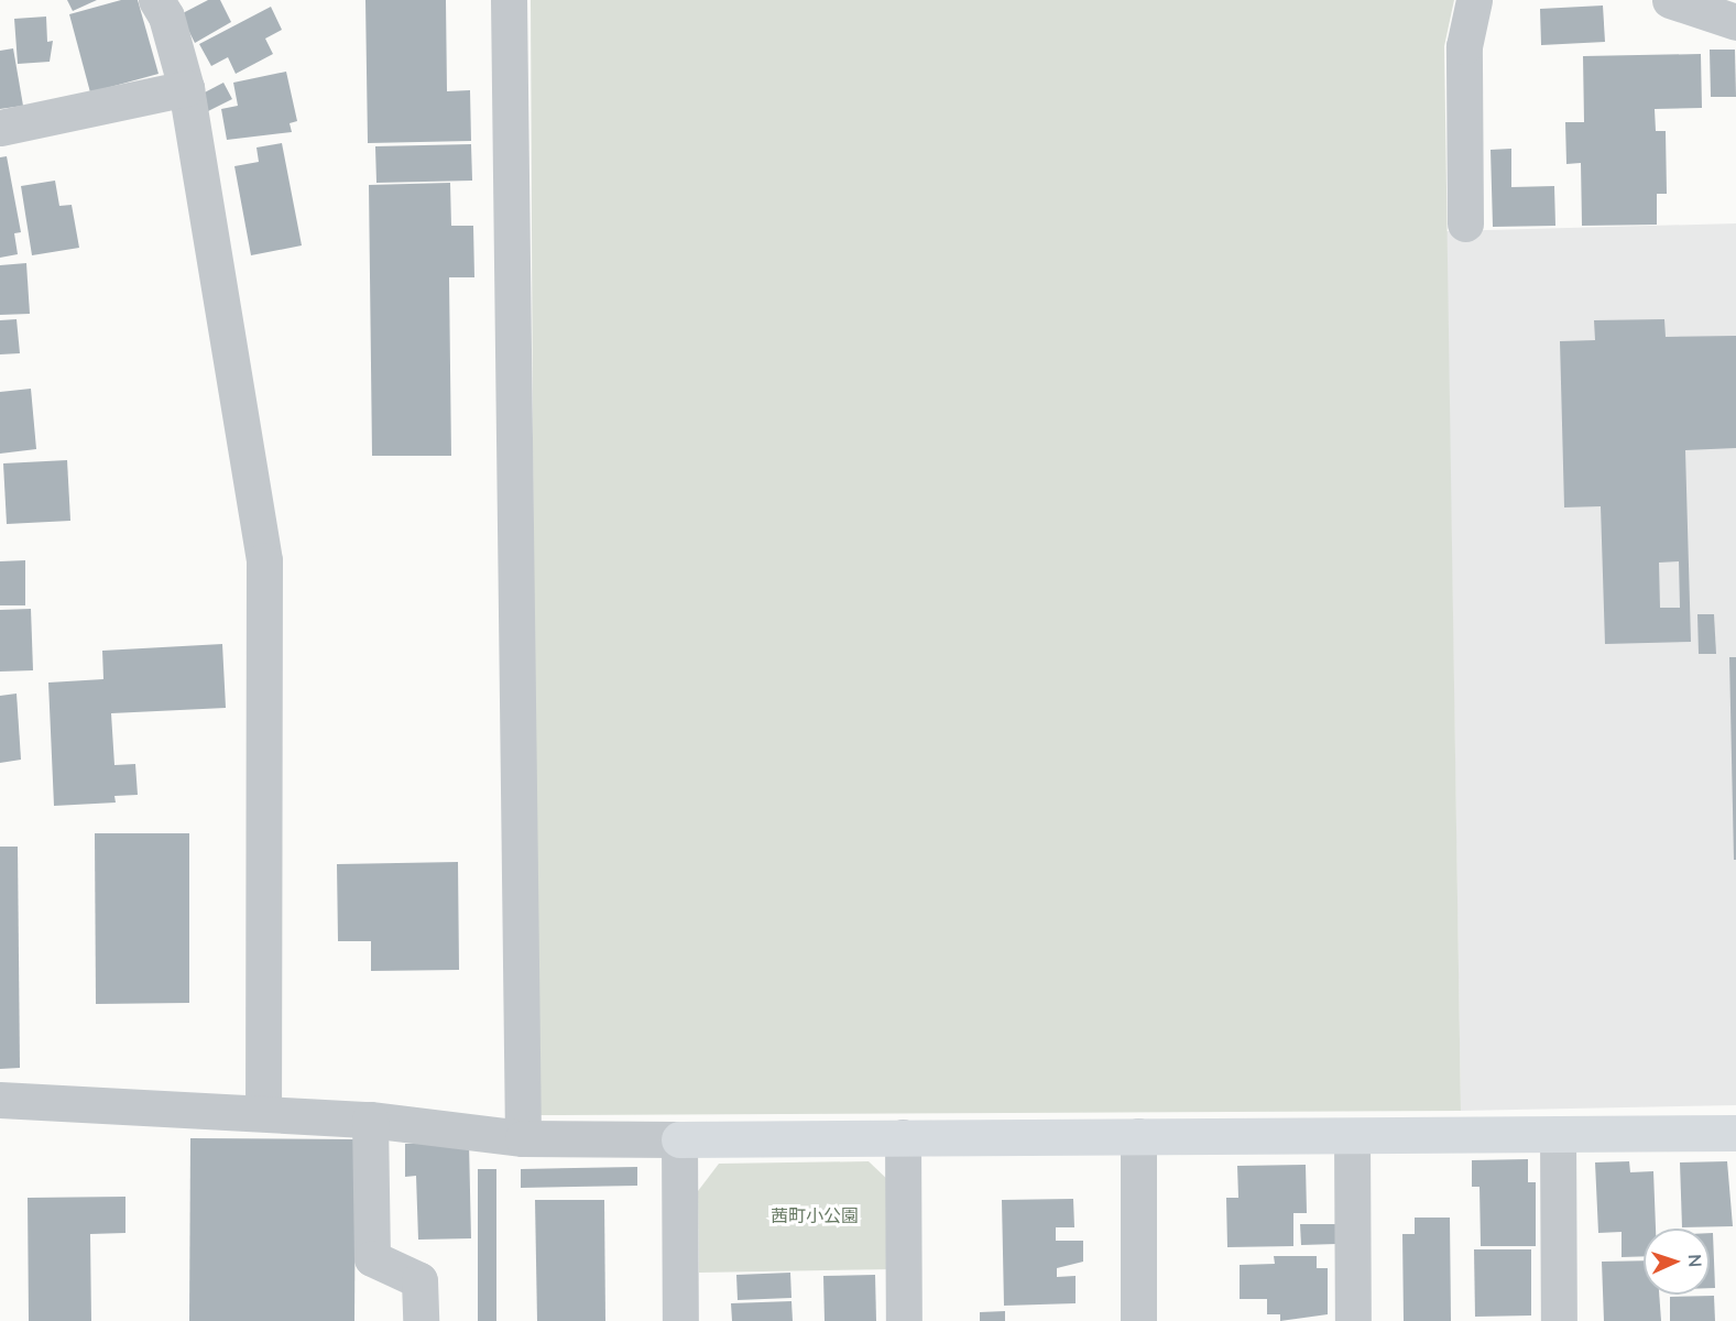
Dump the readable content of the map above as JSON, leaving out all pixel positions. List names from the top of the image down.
{
  "parks": ["茜町小公園"],
  "north": "right"
}
